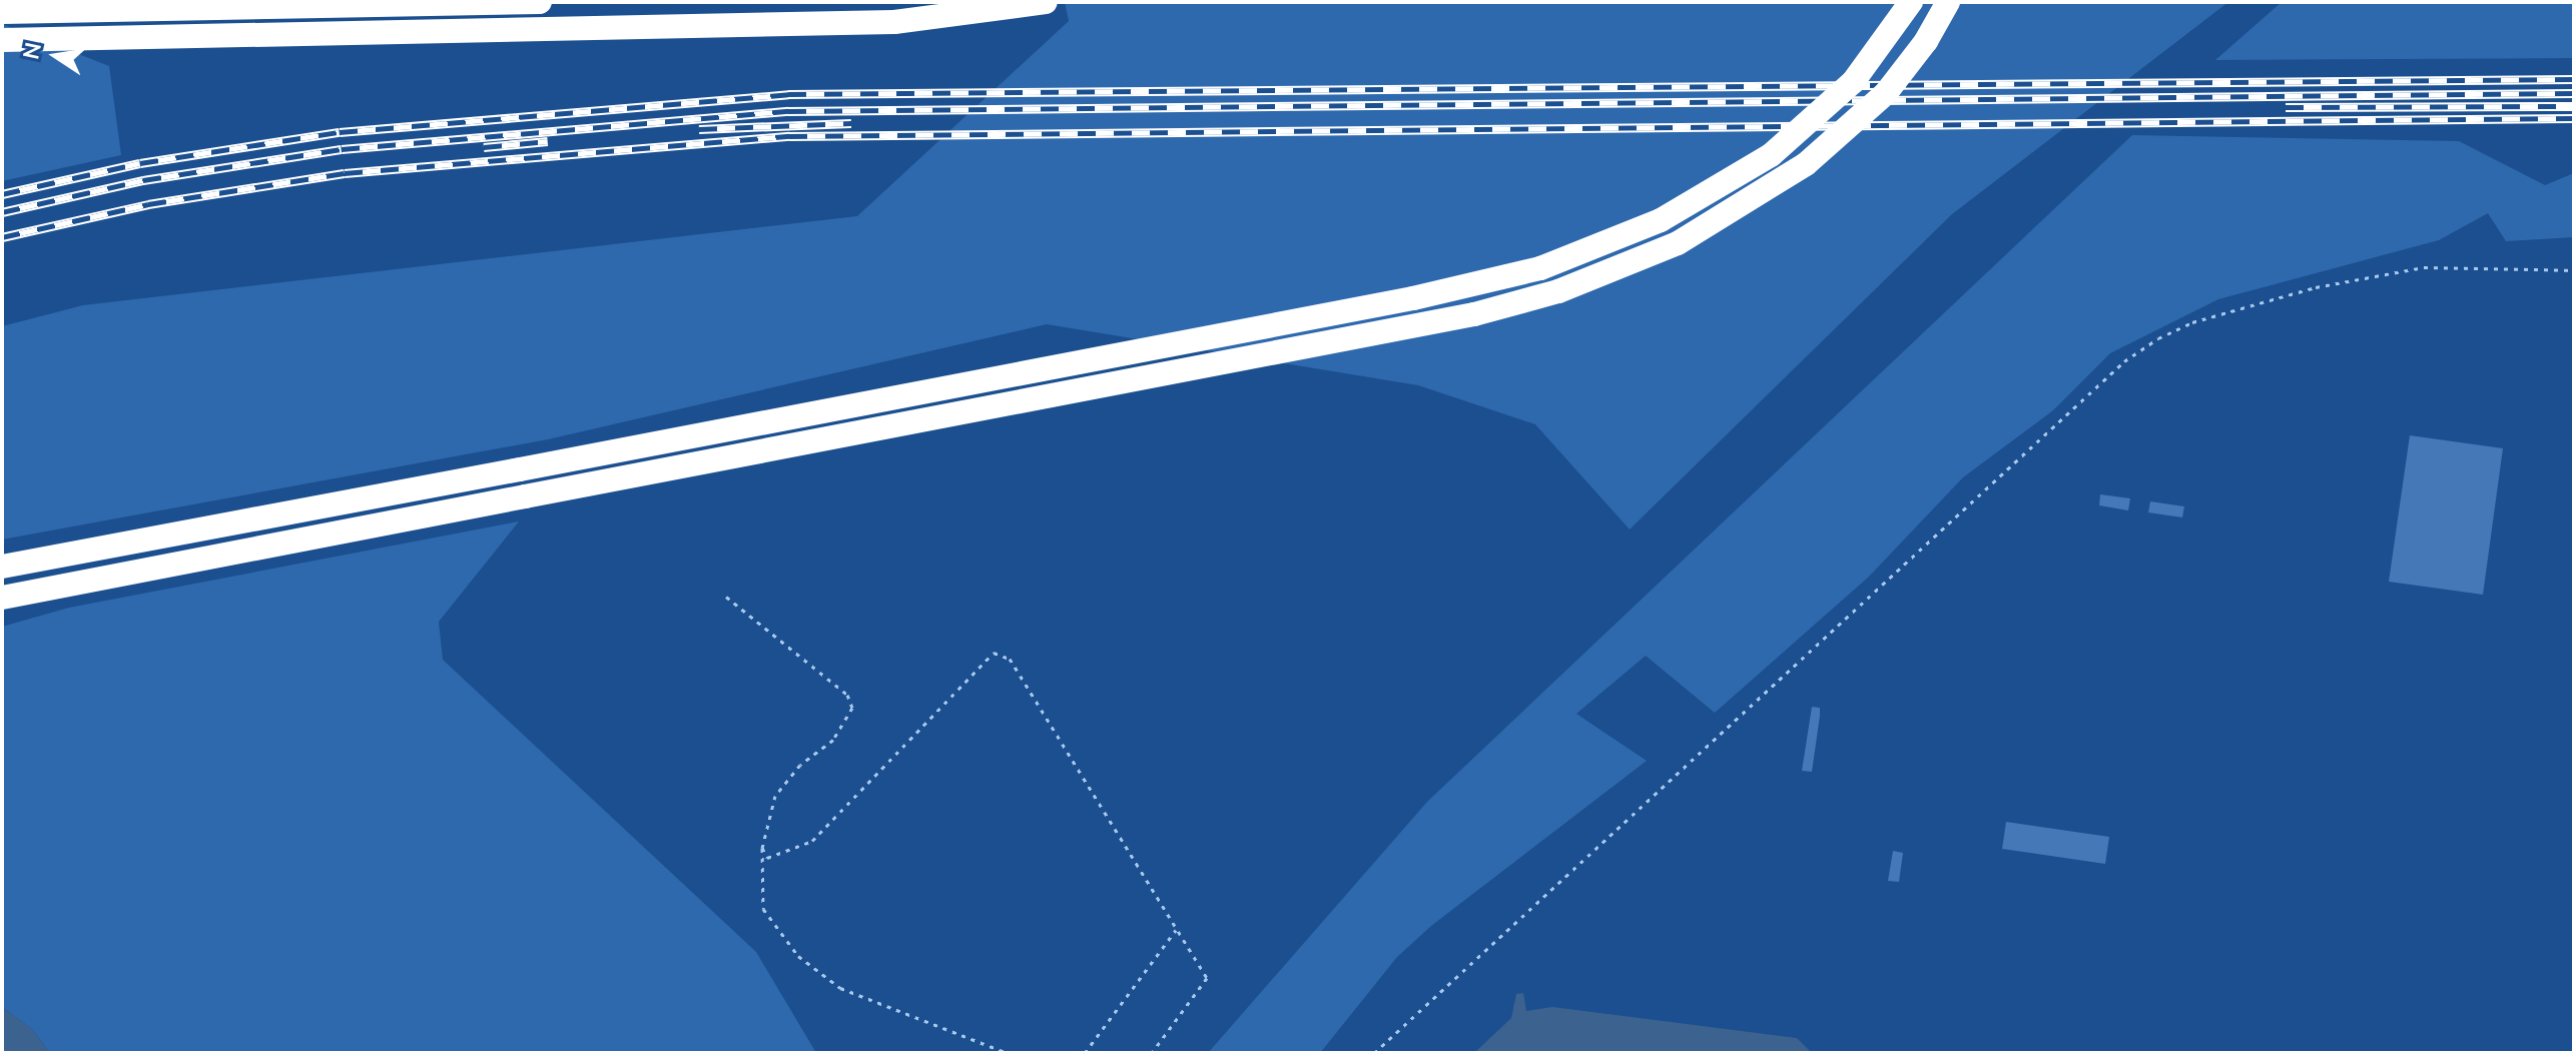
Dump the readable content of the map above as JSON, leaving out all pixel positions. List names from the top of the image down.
{
  "north": "left"
}
